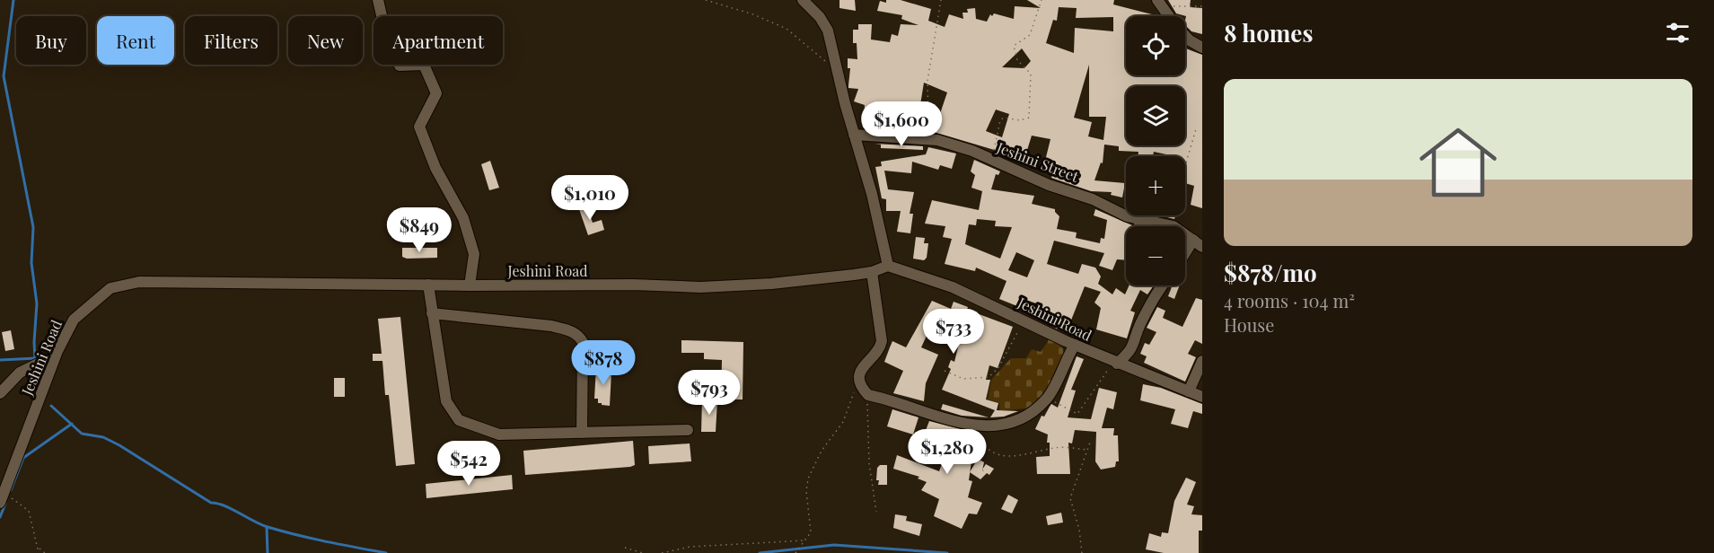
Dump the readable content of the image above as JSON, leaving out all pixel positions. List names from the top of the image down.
{
  "streets": {
    "street": ["Jeshini Street", "Jeshini Road"]
  },
  "page": {
    "heading": "8 homes",
    "map_buttons": ["+", "−"],
    "chip": [
      "Buy",
      "Rent",
      "Filters",
      "New",
      "Apartment"
    ],
    "list": [
      {
        "name": "$878/mo",
        "note": "4 rooms · 104 m² · House"
      }
    ],
    "price": [
      "$1,600",
      "$1,010",
      "$849",
      "$733",
      "$878",
      "$793",
      "$1,280",
      "$542"
    ]
  }
}
